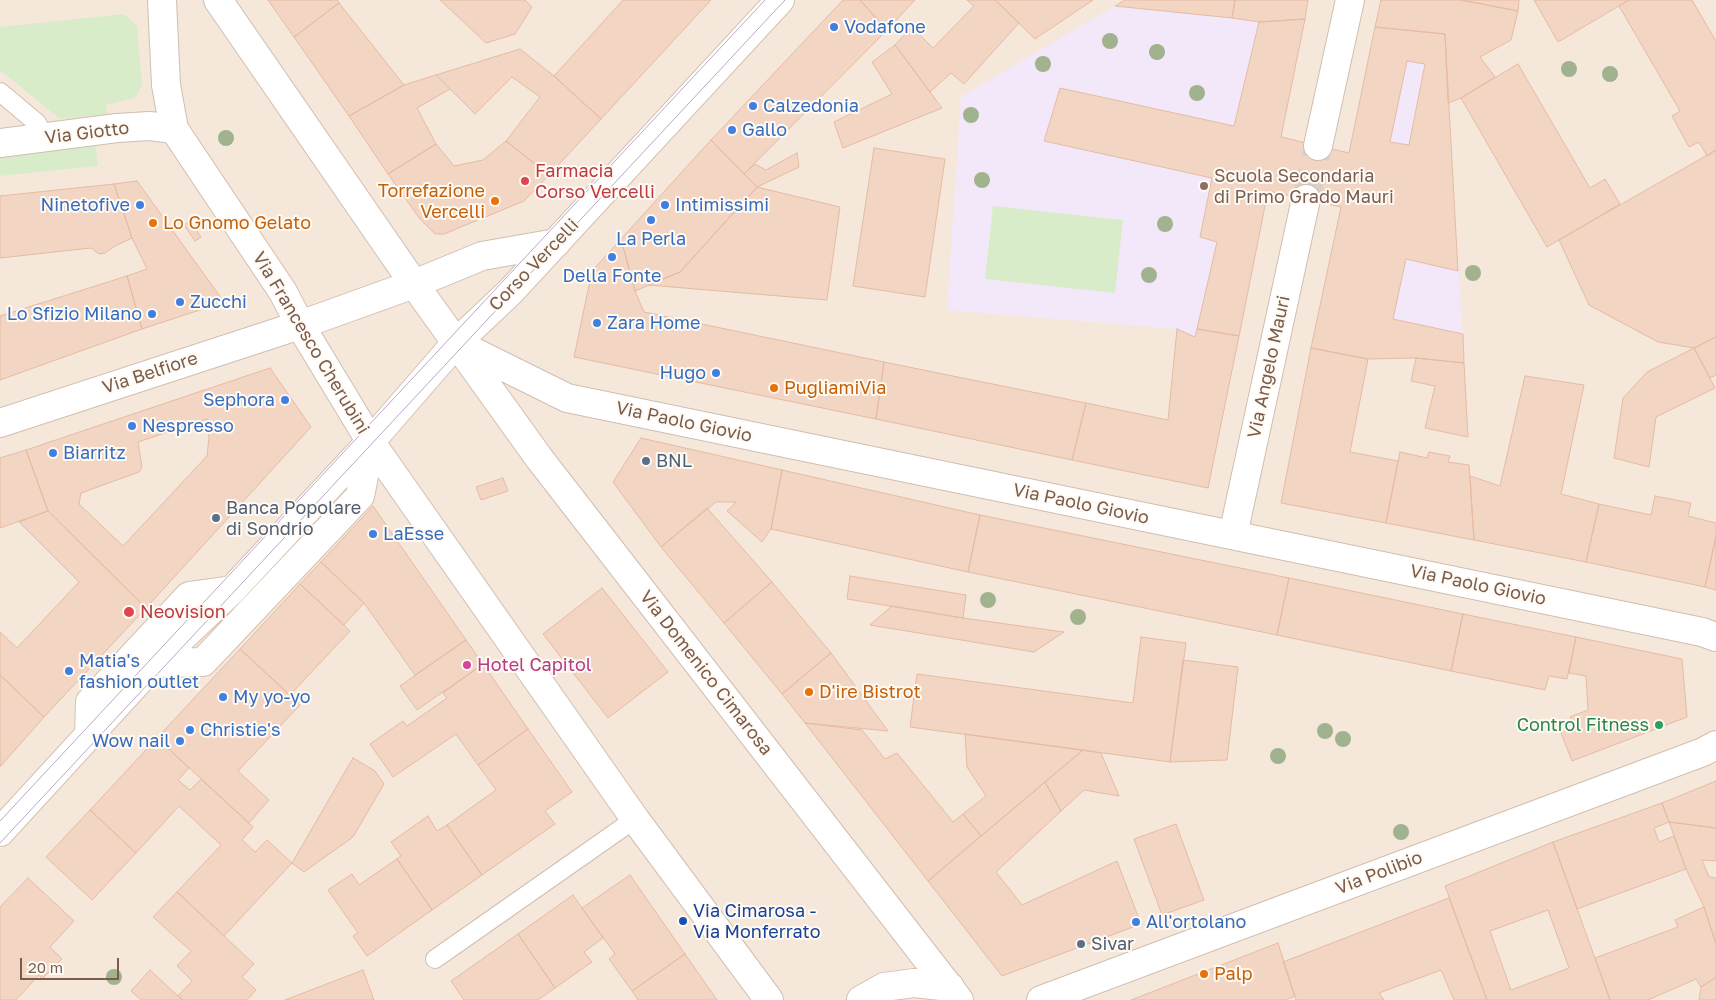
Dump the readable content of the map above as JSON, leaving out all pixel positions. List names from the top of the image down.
{
  "streets": {
    "street": [
      "Via Giotto",
      "Corso Vercelli",
      "Via Francesco Cherubini",
      "Via Angelo Mauri",
      "Via Belfiore",
      "Via Paolo Giovio",
      "Via Domenico Cimarosa",
      "Via Polibio"
    ]
  },
  "crossings": [
    ["Via Giotto", "Via Francesco Cherubini"],
    ["Corso Vercelli", "Via Francesco Cherubini"],
    ["Corso Vercelli", "Via Belfiore"],
    ["Corso Vercelli", "Via Paolo Giovio"],
    ["Corso Vercelli", "Via Domenico Cimarosa"],
    ["Via Francesco Cherubini", "Via Belfiore"],
    ["Via Angelo Mauri", "Via Paolo Giovio"],
    ["Via Paolo Giovio", "Via Domenico Cimarosa"]
  ],
  "places": [
    "Vodafone",
    "Calzedonia",
    "Gallo",
    "Farmacia Corso Vercelli",
    "Scuola Secondaria di Primo Grado Mauri",
    "Torrefazione Vercelli",
    "Ninetofive",
    "Intimissimi",
    "La Perla",
    "Lo Gnomo Gelato",
    "Della Fonte",
    "Zucchi",
    "Lo Sfizio Milano",
    "Zara Home",
    "Hugo",
    "PugliamiVia",
    "Sephora",
    "Nespresso",
    "Biarritz",
    "BNL",
    "Banca Popolare di Sondrio",
    "LaEsse",
    "Neovision",
    "Hotel Capitol",
    "Matia's fashion outlet",
    "D'ire Bistrot",
    "My yo-yo",
    "Control Fitness",
    "Christie's",
    "Wow nail",
    "Via Cimarosa - Via Monferrato",
    "All'ortolano",
    "Sivar",
    "Palp"
  ],
  "scale_bar": "20 m"
}
